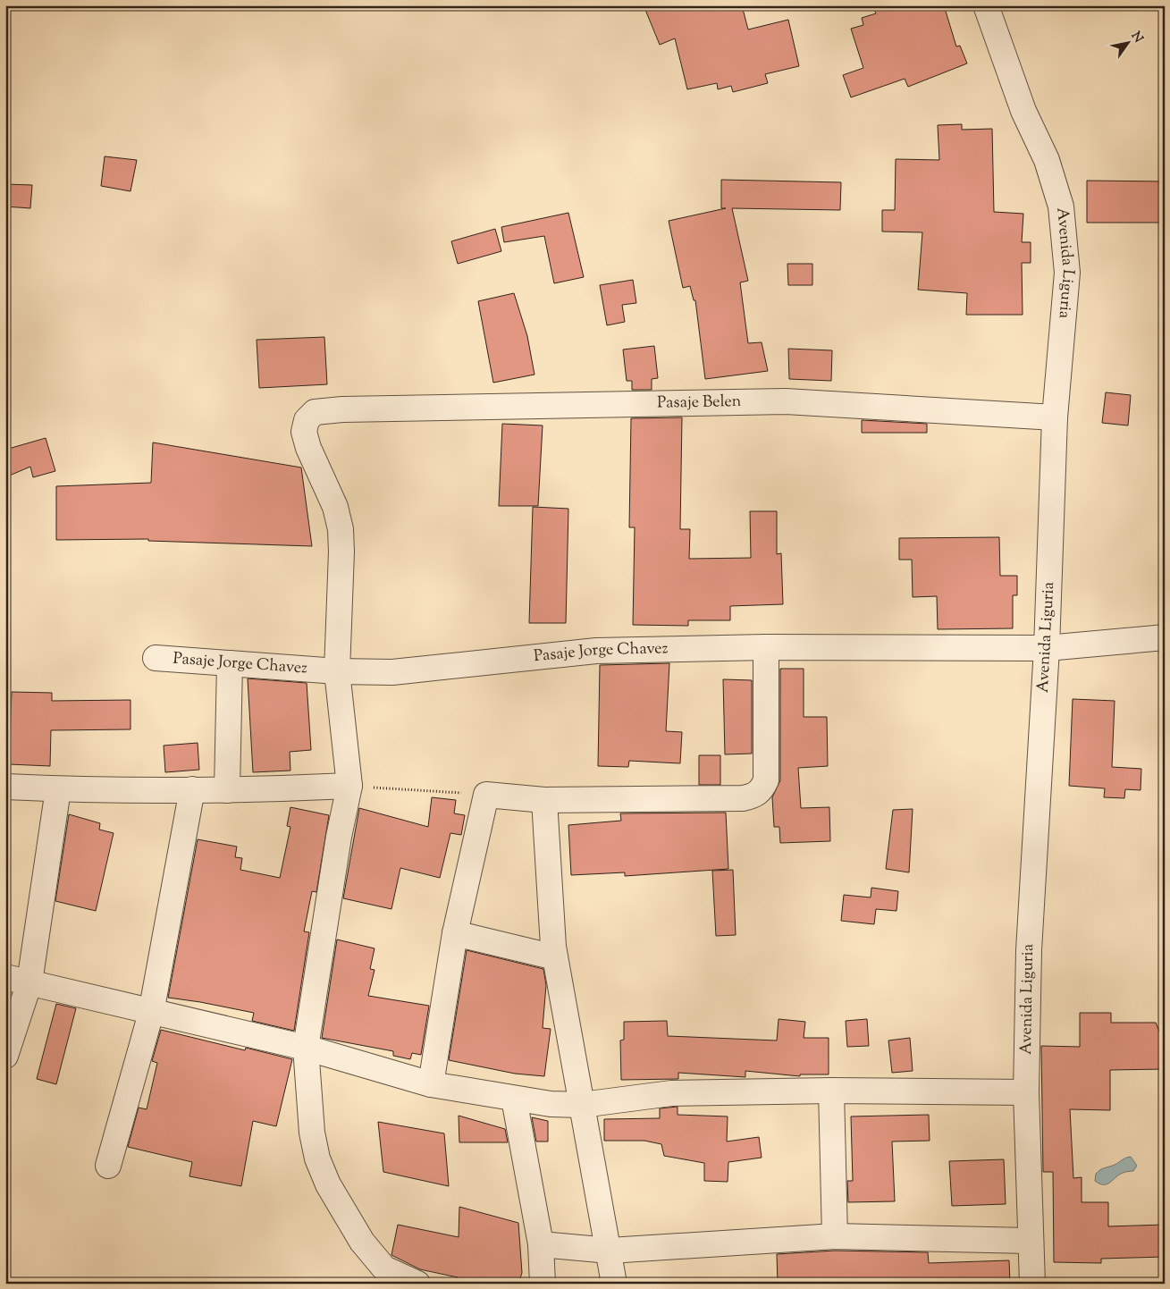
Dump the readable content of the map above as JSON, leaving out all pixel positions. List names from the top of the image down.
{
  "streets": {
    "street": ["Avenida Liguria", "Pasaje Belen", "Pasaje Jorge Chavez"]
  },
  "crossings": [
    ["Avenida Liguria", "Pasaje Belen"],
    ["Avenida Liguria", "Pasaje Jorge Chavez"],
    ["Pasaje Belen", "Pasaje Jorge Chavez"]
  ],
  "north": "top right"
}
